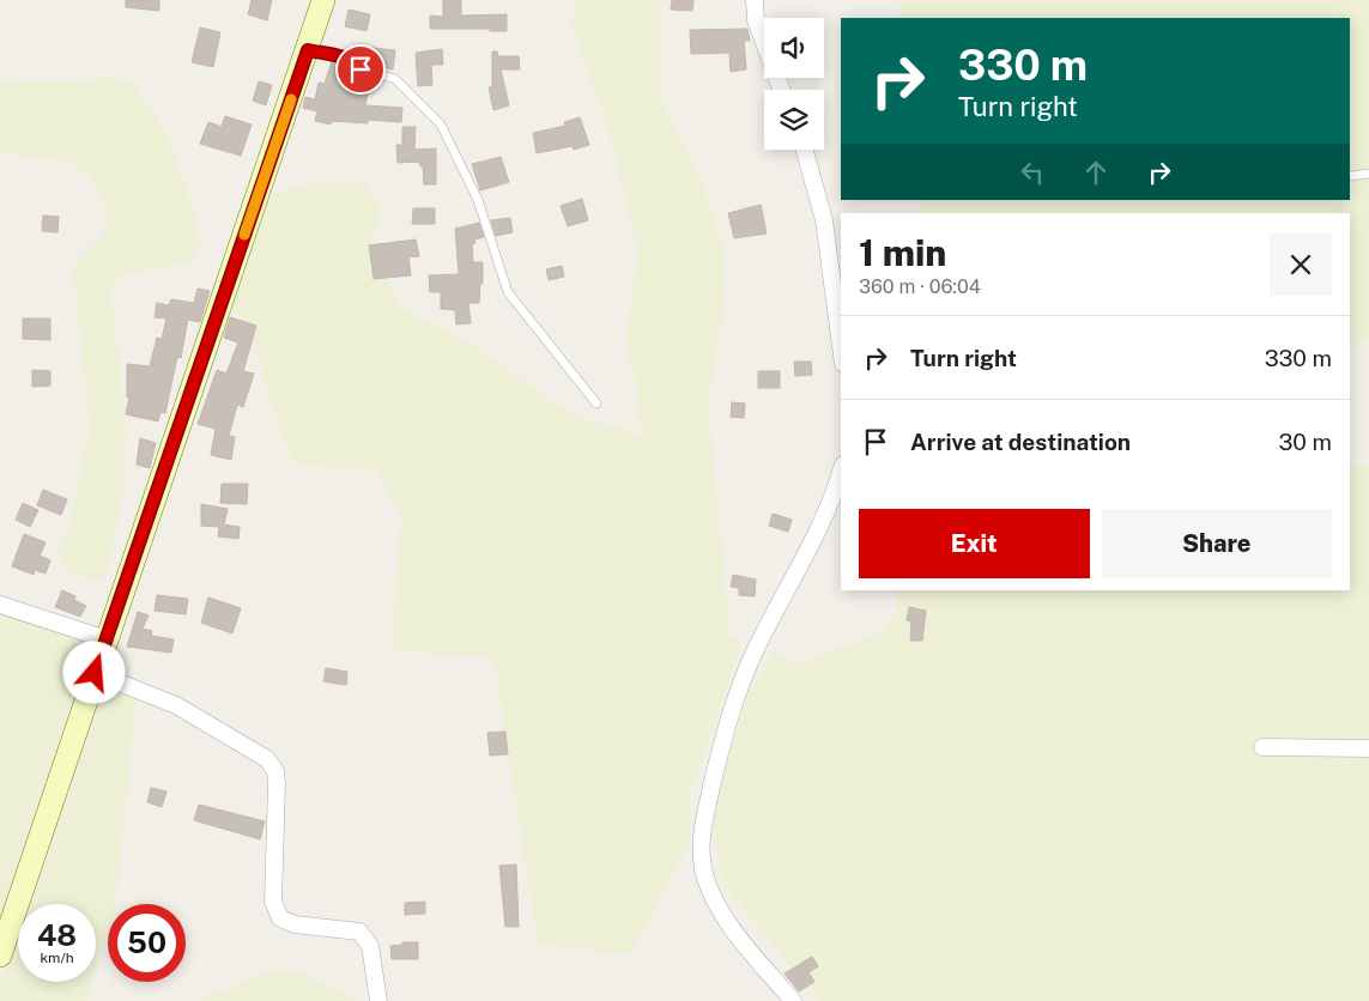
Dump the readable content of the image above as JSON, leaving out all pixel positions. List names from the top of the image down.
{
  "page": {
    "turn": ["330 m", "Turn right"],
    "heading": ["1 min", "360 m · 06:04"],
    "list": [
      {
        "name": "Turn right",
        "value": "330 m"
      },
      {
        "name": "Arrive at destination",
        "value": "30 m"
      }
    ],
    "buttons": ["Exit", "Share"],
    "speed": "48 km/h",
    "limit": "50"
  }
}
